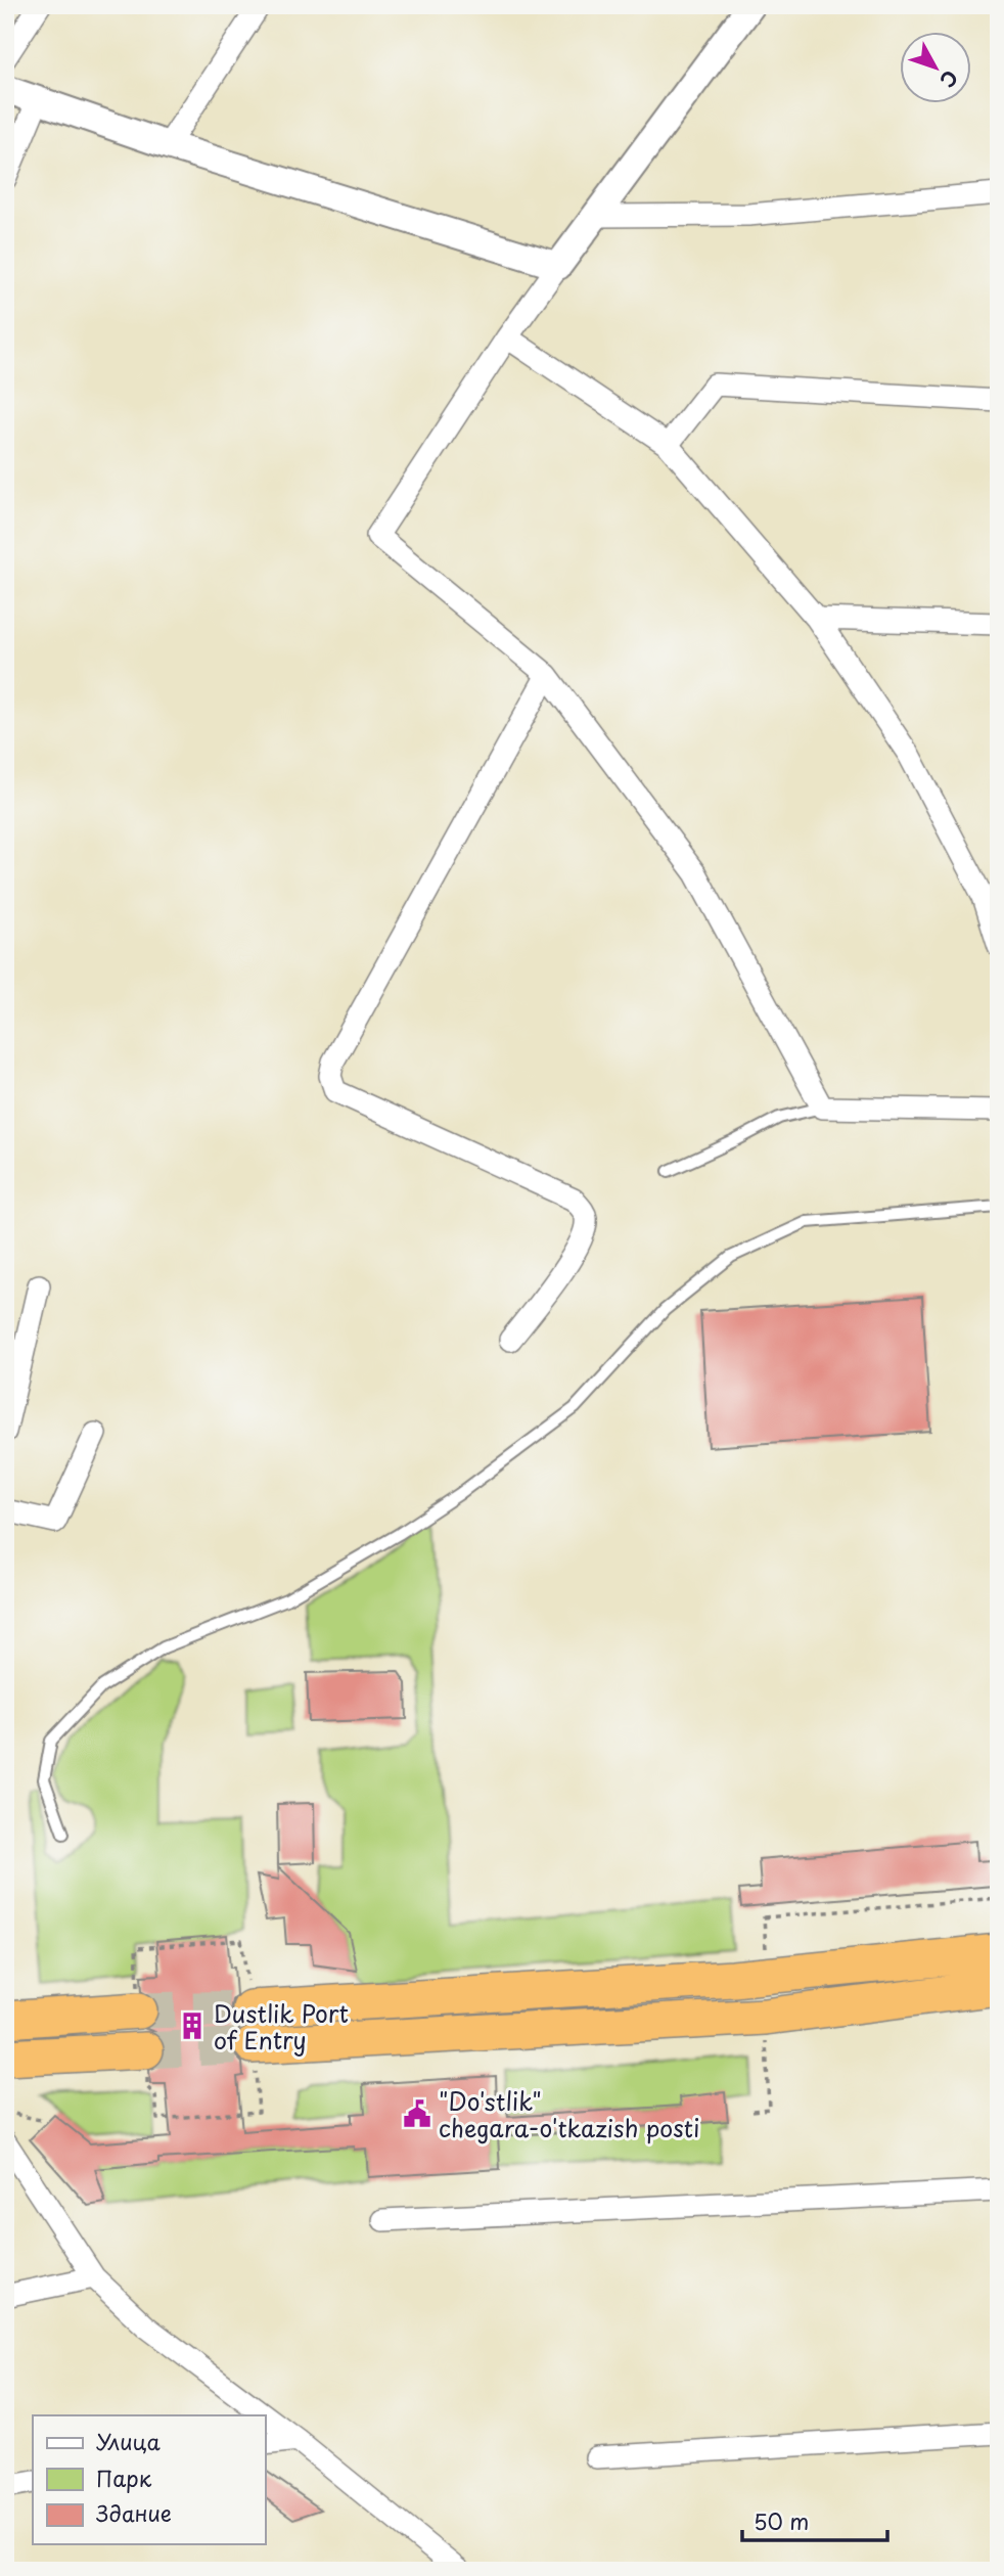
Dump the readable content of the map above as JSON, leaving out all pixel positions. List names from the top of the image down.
{
  "places": {
    "building": ["Dustlik Port of Entry"],
    "public building": ["\"Do'stlik\" chegara-o'tkazish posti"]
  },
  "legend": ["Улица", "Парк", "Здание"],
  "scale_bar": "50 m",
  "north": "bottom right"
}
